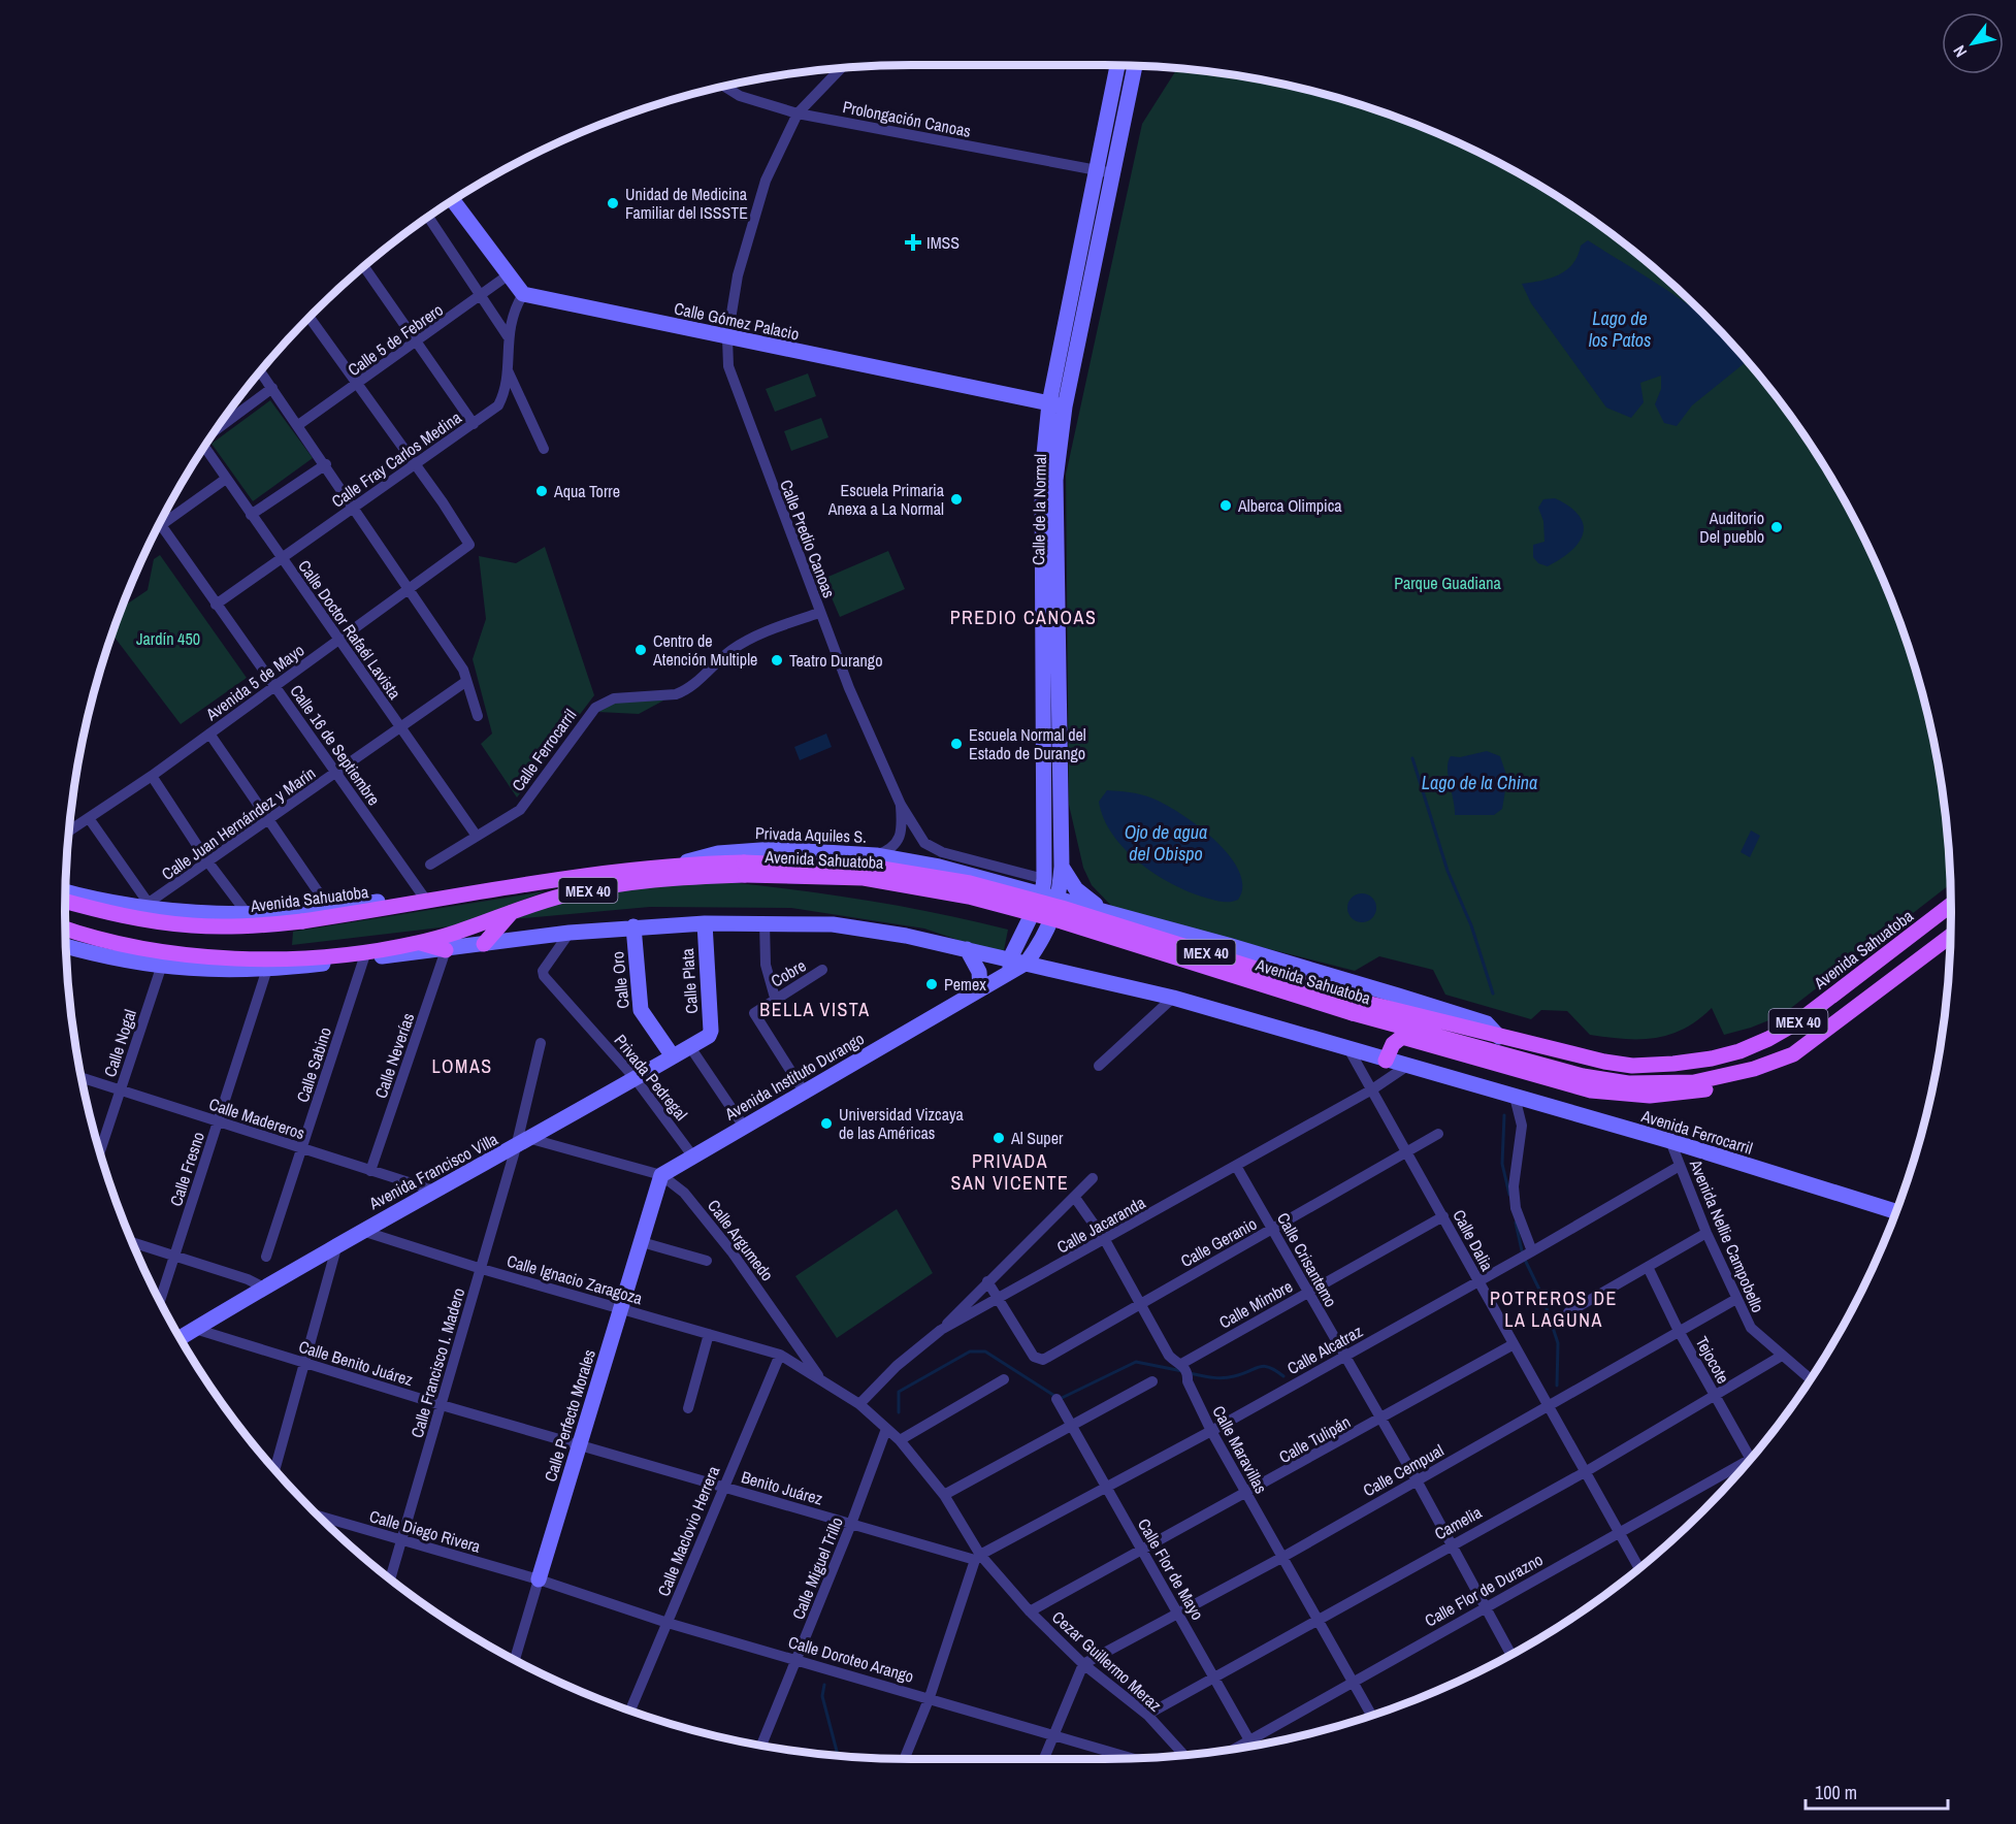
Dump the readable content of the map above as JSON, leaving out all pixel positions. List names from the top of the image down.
{
  "streets": {
    "main road": ["Avenida Sahuatoba", "MEX 40"],
    "street": [
      "Prolongación Canoas",
      "Calle Gómez Palacio",
      "Calle 5 de Febrero",
      "Calle Fray Carlos Medina",
      "Calle de la Normal",
      "Calle Predio Canoas",
      "Calle Doctor Rafaél Lavista",
      "Avenida 5 de Mayo",
      "Calle 16 de Septiembre",
      "Calle Ferrocarril",
      "Calle Juan Hernández y Marín",
      "Privada Aquiles S.",
      "Cobre",
      "Calle Oro",
      "Calle Plata",
      "Calle Nogal",
      "Calle Neverías",
      "Calle Sabino",
      "Avenida Instituto Durango",
      "Privada Pedregal",
      "Calle Madereros",
      "Avenida Ferrocarril",
      "Calle Fresno",
      "Avenida Francisco Villa",
      "Calle Jacaranda",
      "Avenida Nellie Campobello",
      "Calle Argumedo",
      "Calle Dalia",
      "Calle Geranio",
      "Calle Crisantemo",
      "Calle Ignacio Zaragoza",
      "Calle Mimbre",
      "Calle Alcatraz",
      "Tejocote",
      "Calle Benito Juárez",
      "Calle Francisco I. Madero",
      "Calle Perfecto Morales",
      "Calle Tulipán",
      "Calle Maravillas",
      "Calle Cempual",
      "Benito Juárez",
      "Camelia",
      "Calle Diego Rivera",
      "Calle Maclovio Herrera",
      "Calle Miguel Trillo",
      "Calle Flor de Mayo",
      "Calle Flor de Durazno",
      "Calle Doroteo Arango",
      "Cezar Guillermo Meraz"
    ]
  },
  "crossings": [
    ["Prolongación Canoas", "Calle de la Normal"],
    ["Prolongación Canoas", "Calle Predio Canoas"],
    ["Calle Gómez Palacio", "Calle Fray Carlos Medina"],
    ["Calle Gómez Palacio", "Calle de la Normal"],
    ["Calle Gómez Palacio", "Calle Predio Canoas"],
    ["Calle Fray Carlos Medina", "Calle Doctor Rafaél Lavista"],
    ["Calle Fray Carlos Medina", "Avenida 5 de Mayo"],
    ["Calle Fray Carlos Medina", "Calle 16 de Septiembre"],
    ["Calle de la Normal", "Calle Predio Canoas"],
    ["Calle de la Normal", "Avenida Sahuatoba"],
    ["Calle de la Normal", "Avenida Instituto Durango"],
    ["Calle Predio Canoas", "Calle Ferrocarril"],
    ["Calle Predio Canoas", "Privada Aquiles S."],
    ["Calle Doctor Rafaél Lavista", "Avenida 5 de Mayo"],
    ["Calle Doctor Rafaél Lavista", "Calle Ferrocarril"],
    ["Calle Doctor Rafaél Lavista", "Calle Juan Hernández y Marín"],
    ["Avenida 5 de Mayo", "Calle 16 de Septiembre"],
    ["Calle 16 de Septiembre", "Calle Juan Hernández y Marín"],
    ["Calle 16 de Septiembre", "Avenida Sahuatoba"],
    ["Calle Juan Hernández y Marín", "Avenida Sahuatoba"],
    ["Privada Aquiles S.", "Avenida Sahuatoba"],
    ["Privada Aquiles S.", "MEX 40"],
    ["Avenida Sahuatoba", "MEX 40"],
    ["Avenida Sahuatoba", "Calle Oro"],
    ["Avenida Sahuatoba", "Calle Plata"],
    ["Avenida Sahuatoba", "Calle Nogal"],
    ["Avenida Sahuatoba", "Calle Neverías"],
    ["Avenida Sahuatoba", "Calle Sabino"],
    ["Avenida Sahuatoba", "Avenida Instituto Durango"],
    ["Avenida Sahuatoba", "Privada Pedregal"],
    ["Avenida Sahuatoba", "Calle Fresno"],
    ["MEX 40", "Calle Neverías"],
    ["MEX 40", "Calle Sabino"],
    ["Cobre", "Avenida Instituto Durango"],
    ["Calle Oro", "Avenida Francisco Villa"],
    ["Calle Plata", "Avenida Francisco Villa"],
    ["Calle Nogal", "Calle Madereros"],
    ["Calle Neverías", "Calle Madereros"],
    ["Calle Sabino", "Calle Madereros"],
    ["Avenida Instituto Durango", "Privada Pedregal"],
    ["Avenida Instituto Durango", "Calle Argumedo"],
    ["Avenida Instituto Durango", "Calle Perfecto Morales"],
    ["Privada Pedregal", "Avenida Francisco Villa"],
    ["Calle Madereros", "Calle Fresno"],
    ["Calle Madereros", "Avenida Francisco Villa"],
    ["Avenida Ferrocarril", "Calle Jacaranda"],
    ["Avenida Ferrocarril", "Avenida Nellie Campobello"],
    ["Avenida Francisco Villa", "Calle Ignacio Zaragoza"],
    ["Avenida Francisco Villa", "Calle Benito Juárez"],
    ["Avenida Francisco Villa", "Calle Francisco I. Madero"],
    ["Calle Jacaranda", "Calle Dalia"],
    ["Calle Jacaranda", "Calle Geranio"],
    ["Calle Jacaranda", "Calle Crisantemo"],
    ["Calle Jacaranda", "Calle Ignacio Zaragoza"],
    ["Calle Jacaranda", "Calle Maravillas"],
    ["Avenida Nellie Campobello", "Calle Alcatraz"],
    ["Avenida Nellie Campobello", "Calle Cempual"],
    ["Avenida Nellie Campobello", "Camelia"],
    ["Calle Argumedo", "Calle Ignacio Zaragoza"],
    ["Calle Argumedo", "Calle Perfecto Morales"],
    ["Calle Dalia", "Calle Geranio"],
    ["Calle Dalia", "Calle Mimbre"],
    ["Calle Dalia", "Calle Alcatraz"],
    ["Calle Dalia", "Calle Tulipán"],
    ["Calle Dalia", "Calle Cempual"],
    ["Calle Dalia", "Camelia"],
    ["Calle Dalia", "Calle Flor de Durazno"],
    ["Calle Geranio", "Calle Crisantemo"],
    ["Calle Geranio", "Calle Maravillas"],
    ["Calle Crisantemo", "Calle Mimbre"],
    ["Calle Crisantemo", "Calle Alcatraz"],
    ["Calle Crisantemo", "Calle Tulipán"],
    ["Calle Crisantemo", "Calle Cempual"],
    ["Calle Crisantemo", "Camelia"],
    ["Calle Crisantemo", "Calle Flor de Durazno"],
    ["Calle Ignacio Zaragoza", "Calle Francisco I. Madero"],
    ["Calle Ignacio Zaragoza", "Calle Perfecto Morales"],
    ["Calle Ignacio Zaragoza", "Calle Maclovio Herrera"],
    ["Calle Mimbre", "Calle Maravillas"],
    ["Calle Alcatraz", "Calle Maravillas"],
    ["Calle Alcatraz", "Benito Juárez"],
    ["Calle Alcatraz", "Calle Flor de Mayo"],
    ["Calle Alcatraz", "Cezar Guillermo Meraz"],
    ["Tejocote", "Calle Cempual"],
    ["Tejocote", "Camelia"],
    ["Calle Benito Juárez", "Calle Francisco I. Madero"],
    ["Calle Benito Juárez", "Calle Perfecto Morales"],
    ["Calle Benito Juárez", "Benito Juárez"],
    ["Calle Francisco I. Madero", "Calle Diego Rivera"],
    ["Calle Perfecto Morales", "Benito Juárez"],
    ["Calle Perfecto Morales", "Calle Diego Rivera"],
    ["Calle Perfecto Morales", "Calle Doroteo Arango"],
    ["Calle Tulipán", "Calle Maravillas"],
    ["Calle Tulipán", "Calle Flor de Mayo"],
    ["Calle Tulipán", "Cezar Guillermo Meraz"],
    ["Calle Maravillas", "Calle Cempual"],
    ["Calle Maravillas", "Camelia"],
    ["Calle Maravillas", "Calle Flor de Durazno"],
    ["Calle Cempual", "Calle Flor de Mayo"],
    ["Calle Cempual", "Cezar Guillermo Meraz"],
    ["Benito Juárez", "Calle Maclovio Herrera"],
    ["Benito Juárez", "Calle Miguel Trillo"],
    ["Benito Juárez", "Cezar Guillermo Meraz"],
    ["Camelia", "Calle Flor de Mayo"],
    ["Camelia", "Cezar Guillermo Meraz"],
    ["Calle Diego Rivera", "Calle Doroteo Arango"],
    ["Calle Maclovio Herrera", "Calle Doroteo Arango"],
    ["Calle Miguel Trillo", "Calle Doroteo Arango"],
    ["Calle Flor de Mayo", "Calle Flor de Durazno"]
  ],
  "districts": [
    "PREDIO CANOAS",
    "BELLA VISTA",
    "LOMAS",
    "PRIVADA SAN VICENTE",
    "POTREROS DE LA LAGUNA"
  ],
  "water": ["Lago de los Patos", "Lago de la China", "Ojo de agua del Obispo"],
  "parks": ["Parque Guadiana", "Jardín 450"],
  "places": {
    "other": [
      "Unidad de Medicina Familiar del ISSSTE",
      "Aqua Torre",
      "Escuela Primaria Anexa a La Normal",
      "Alberca Olimpica",
      "Auditorio Del pueblo",
      "Centro de Atención Multiple",
      "Teatro Durango",
      "Escuela Normal del Estado de Durango",
      "Pemex",
      "Universidad Vizcaya de las Américas",
      "Al Super"
    ],
    "health": ["IMSS"]
  },
  "scale_bar": "100 m",
  "north": "bottom left"
}
